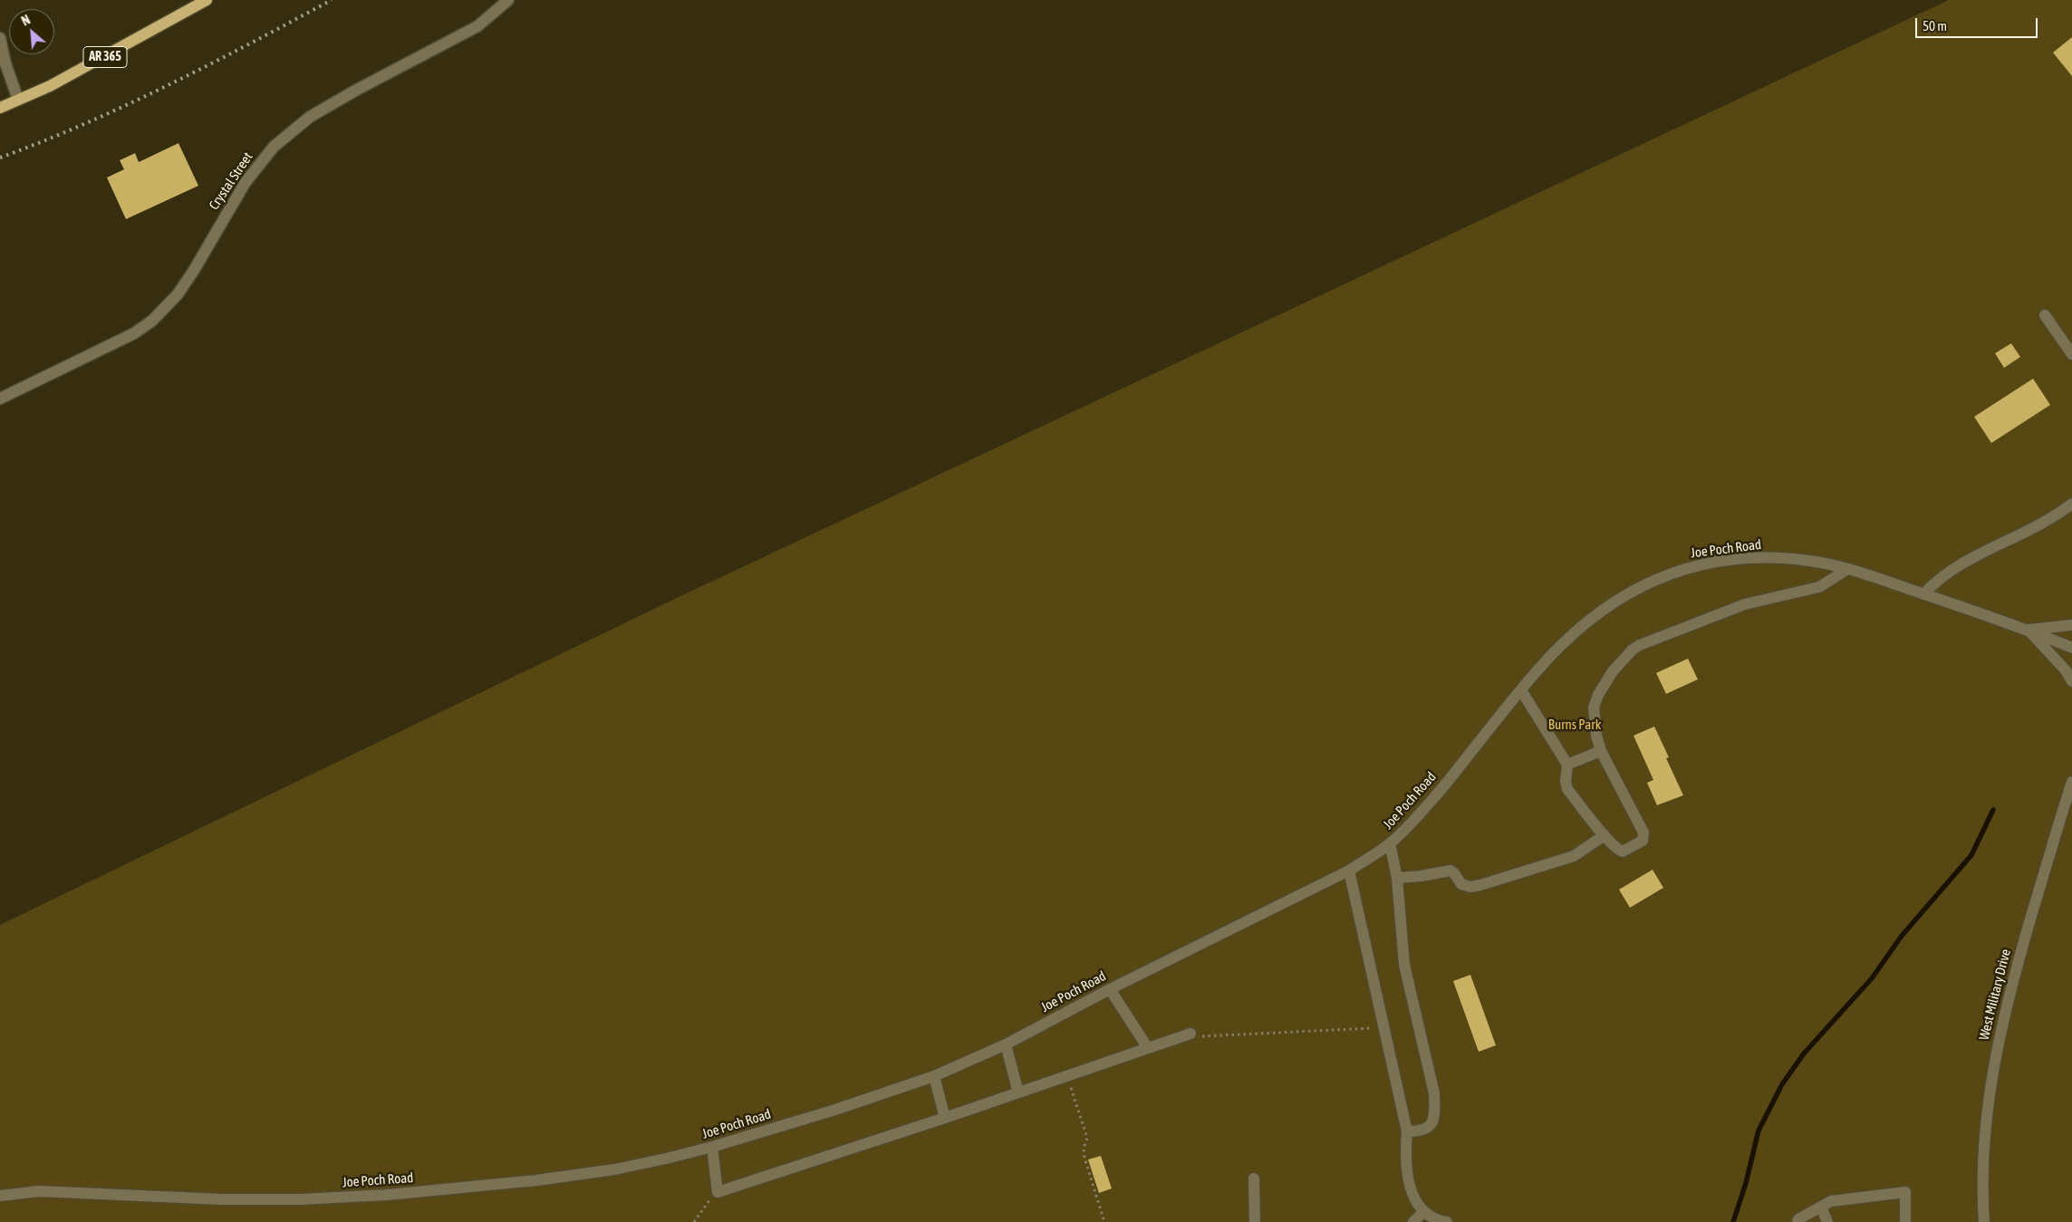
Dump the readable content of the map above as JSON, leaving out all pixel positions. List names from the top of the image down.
{
  "streets": {
    "main road": ["AR 365"],
    "street": ["Crystal Street", "Joe Poch Road", "West Military Drive"]
  },
  "parks": ["Burns Park"],
  "scale_bar": "50 m",
  "north": "top left"
}
